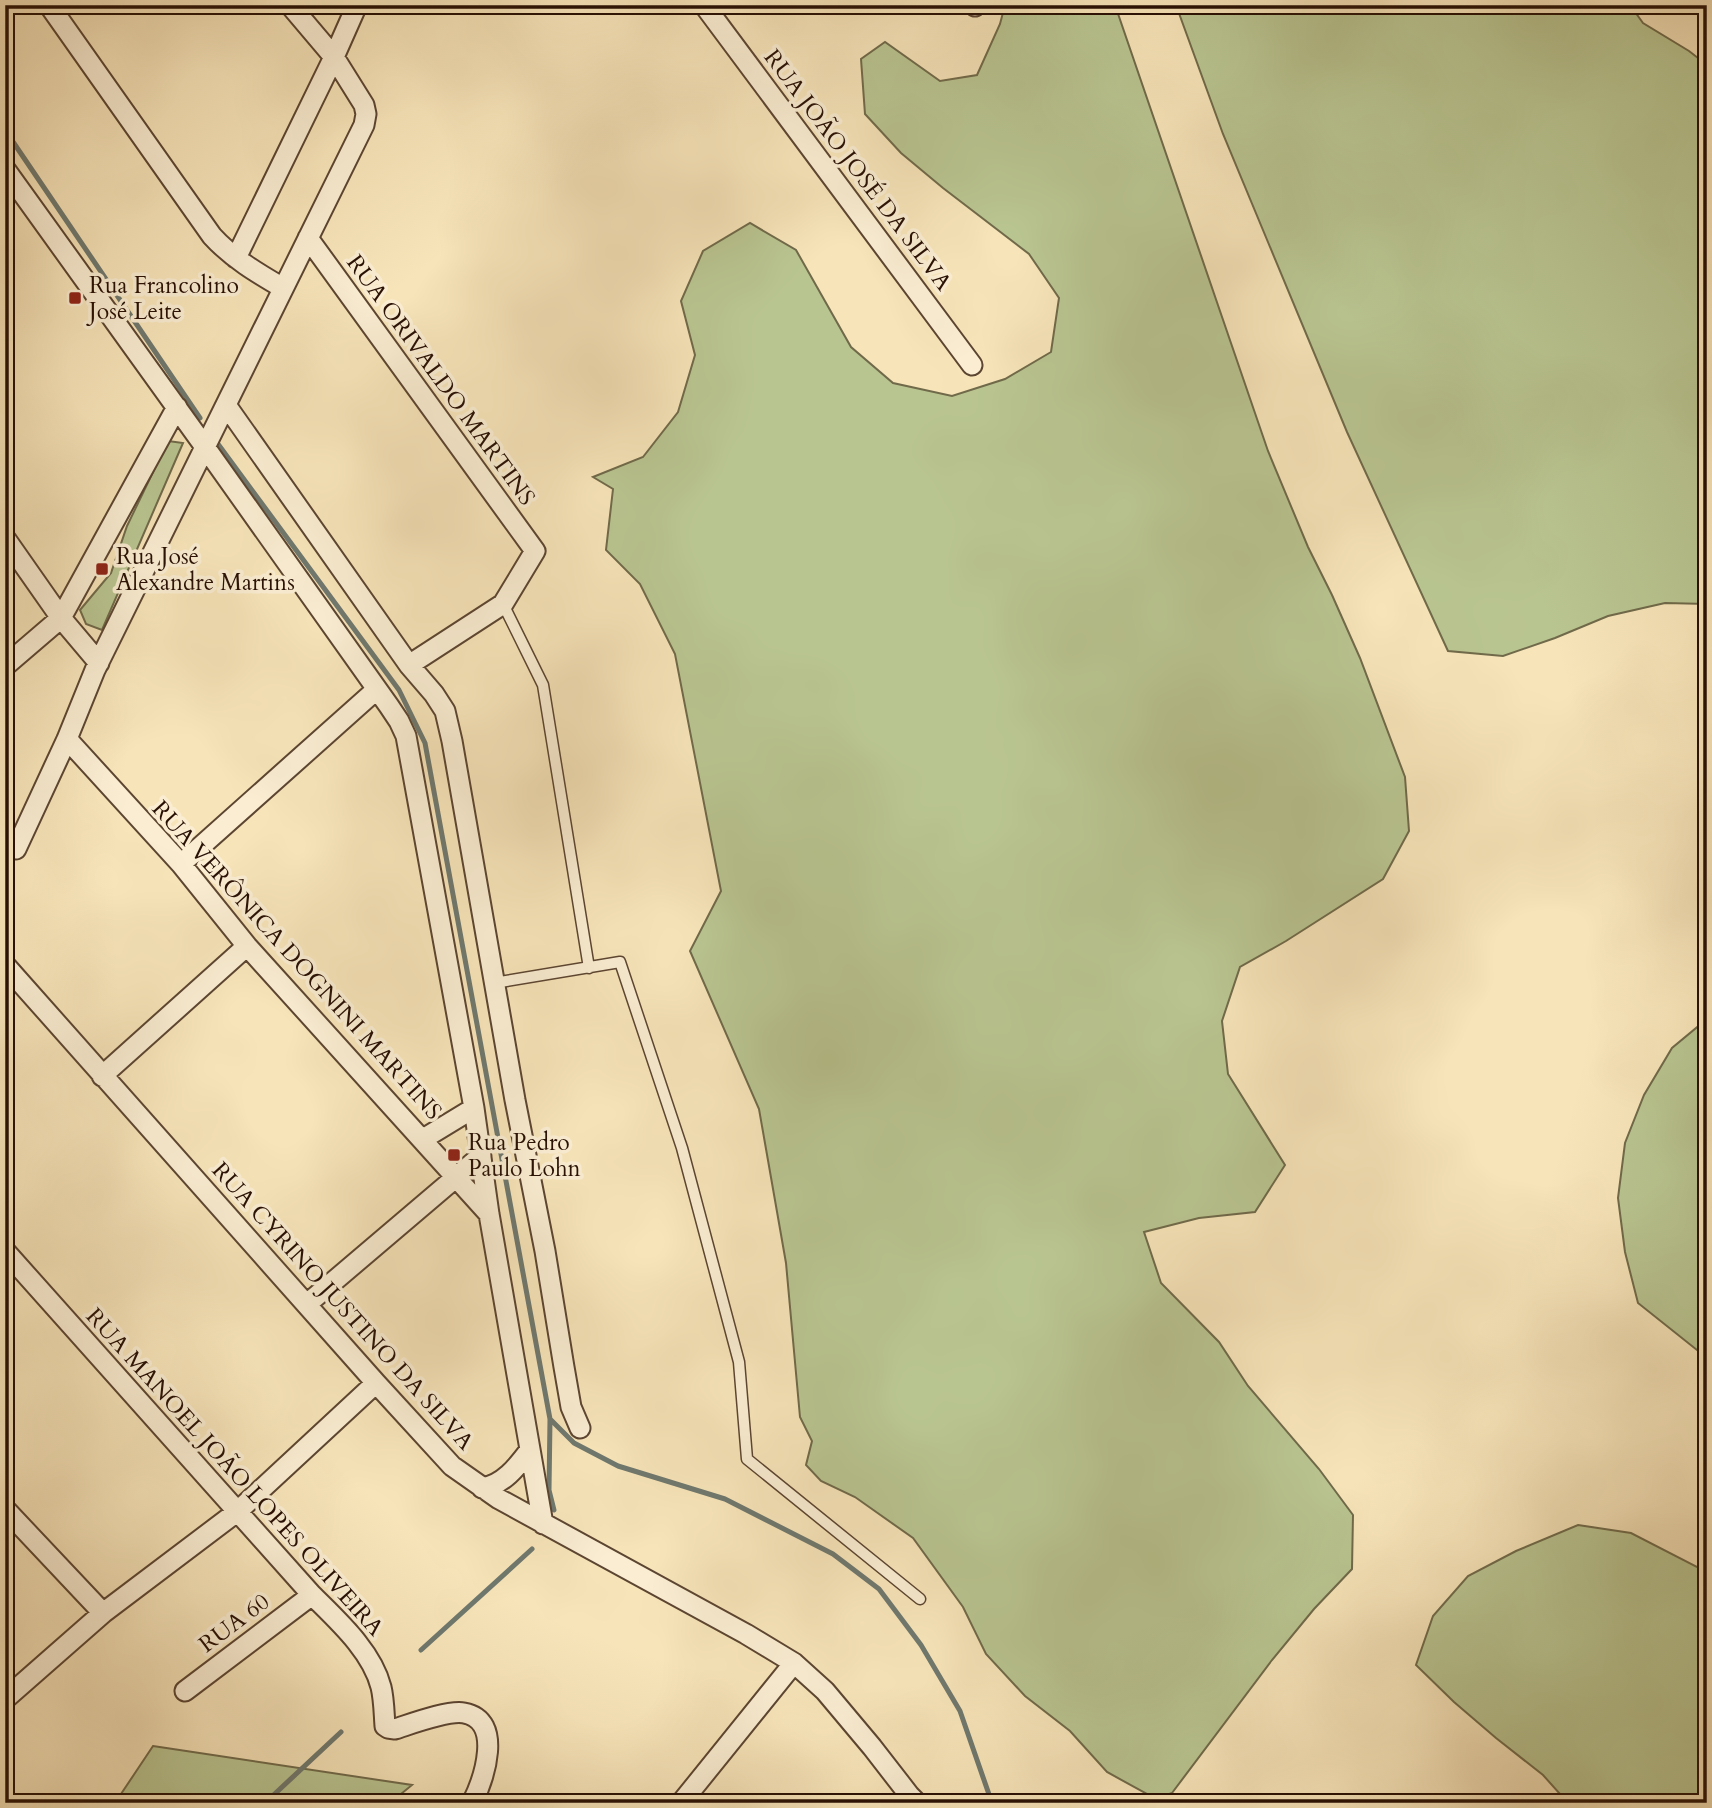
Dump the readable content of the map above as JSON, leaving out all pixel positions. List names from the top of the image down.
{
  "streets": {
    "street": [
      "RUA JOÃO JOSÉ DA SILVA",
      "RUA ORIVALDO MARTINS",
      "RUA VERÔNICA DOGNINI MARTINS",
      "RUA CYRINO JUSTINO DA SILVA",
      "RUA MANOEL JOÃO LOPES OLIVEIRA",
      "RUA 60"
    ]
  },
  "crossings": [
    ["RUA MANOEL JOÃO LOPES OLIVEIRA", "RUA 60"]
  ],
  "places": {
    "transit": ["Rua Francolino José Leite", "Rua José Alexandre Martins", "Rua Pedro Paulo Lohn"]
  }
}
